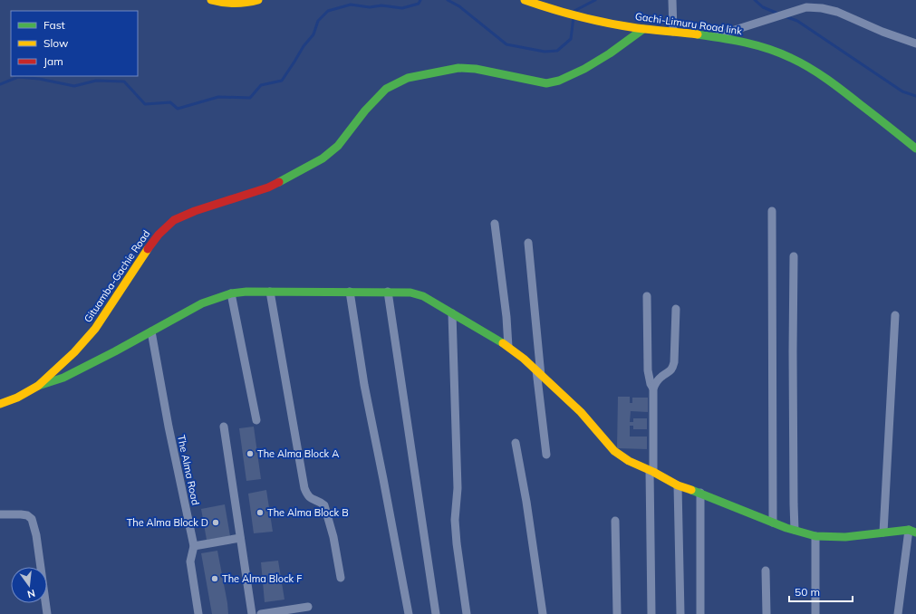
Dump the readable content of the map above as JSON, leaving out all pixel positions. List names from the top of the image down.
{
  "streets": {
    "street": ["Gachi-Limuru Road link", "Gituamba-Gachie Road", "The Alma Road"]
  },
  "crossings": [
    ["Gachi-Limuru Road link", "Gituamba-Gachie Road"]
  ],
  "places": [
    "The Alma Block A",
    "The Alma Block B",
    "The Alma Block D",
    "The Alma Block F"
  ],
  "legend": ["Fast", "Slow", "Jam"],
  "scale_bar": "50 m",
  "north": "bottom"
}
